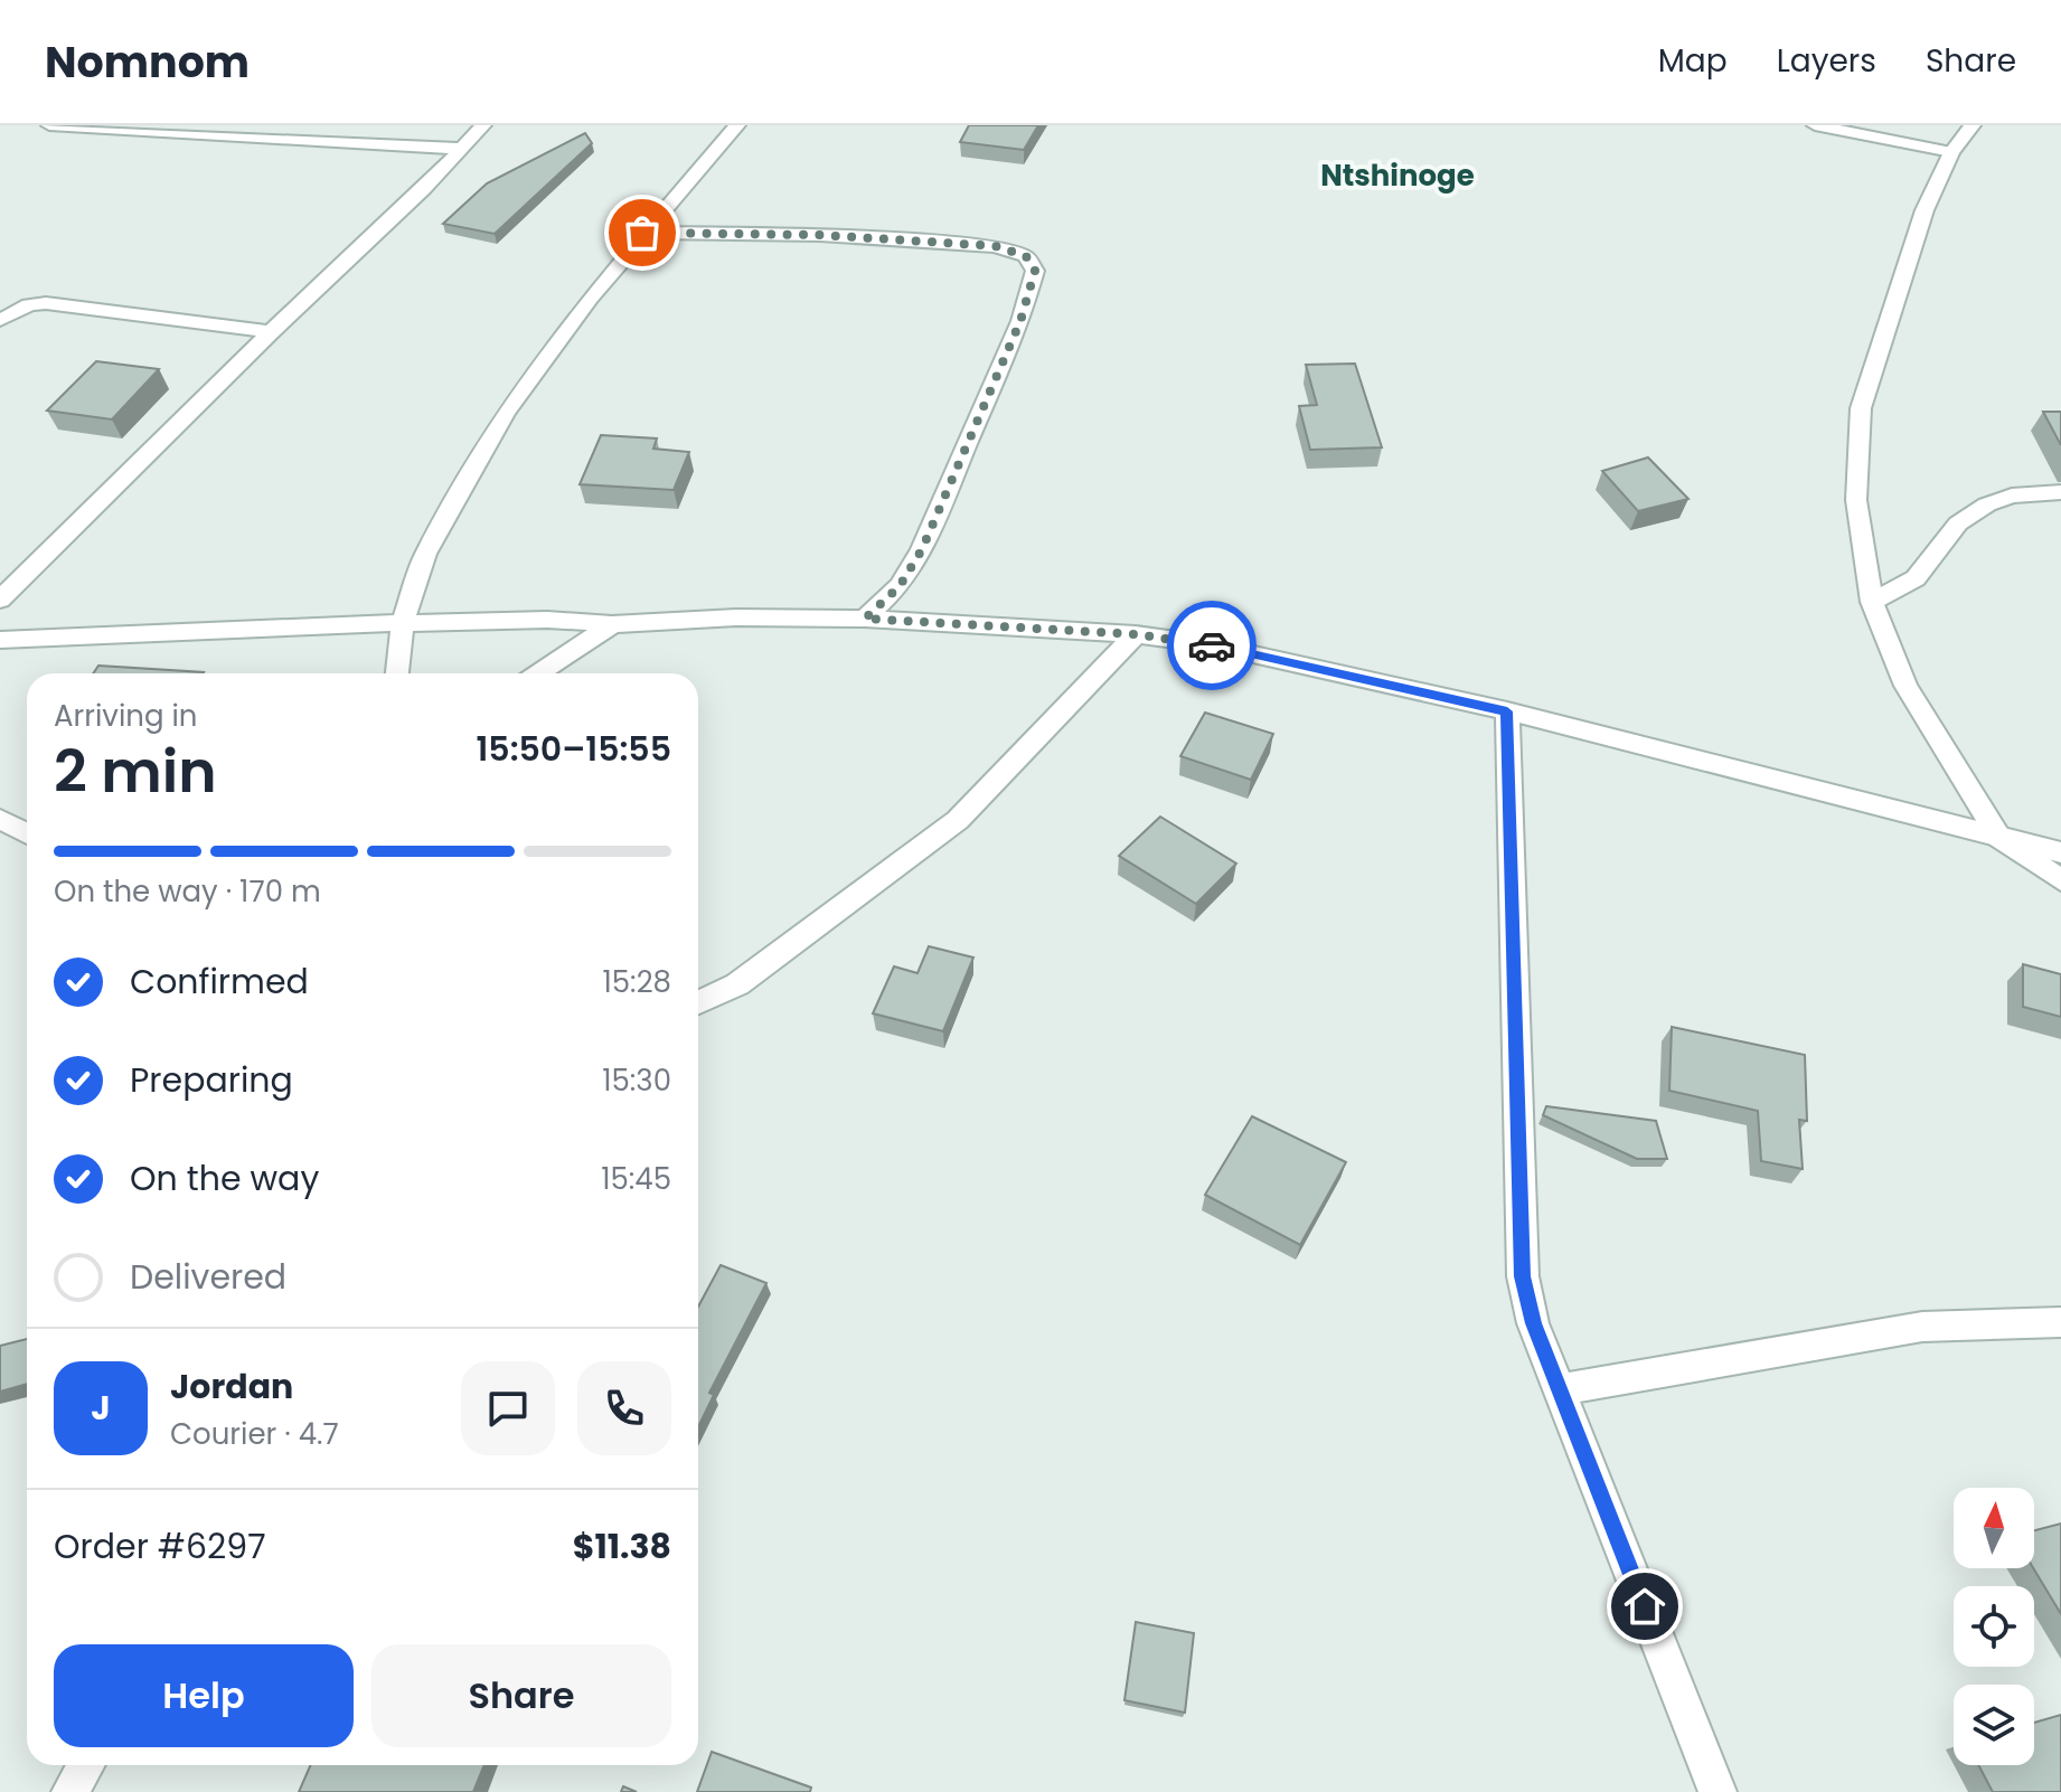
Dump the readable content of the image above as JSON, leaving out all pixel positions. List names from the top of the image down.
{
  "districts": ["Ntshinoge"],
  "north": "top",
  "page": {
    "header": "Nomnom",
    "nav": ["Map", "Layers", "Share"],
    "heading": ["2 min", "Arriving in", "15:50–15:55"],
    "panel": [
      "Jordan",
      "Courier · 4.7",
      "Order #6297",
      "$11.38"
    ],
    "bar": "On the way · 170 m",
    "list": [
      ["Confirmed", "15:28"],
      ["Preparing", "15:30"],
      ["On the way", "15:45"],
      "Delivered"
    ],
    "round": "J",
    "buttons": ["Help", "Share"]
  }
}
